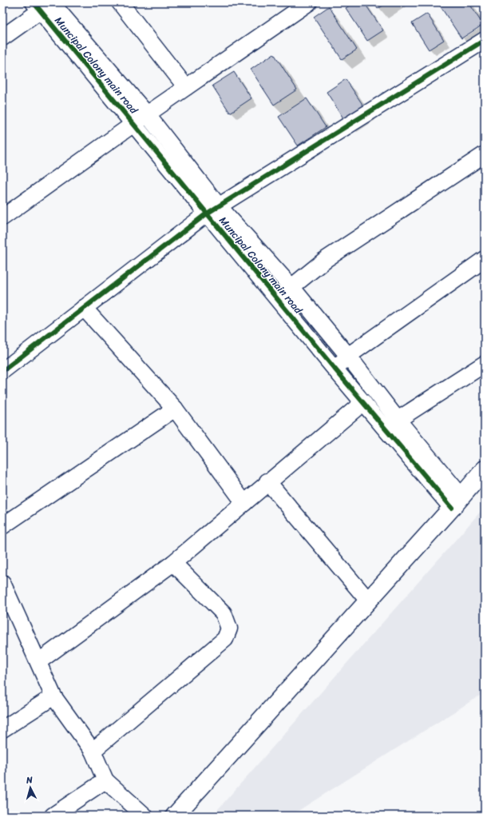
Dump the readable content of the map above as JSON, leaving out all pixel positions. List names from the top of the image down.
{
  "streets": {
    "street": ["Muncipal Colony main road"]
  },
  "north": "top"
}
